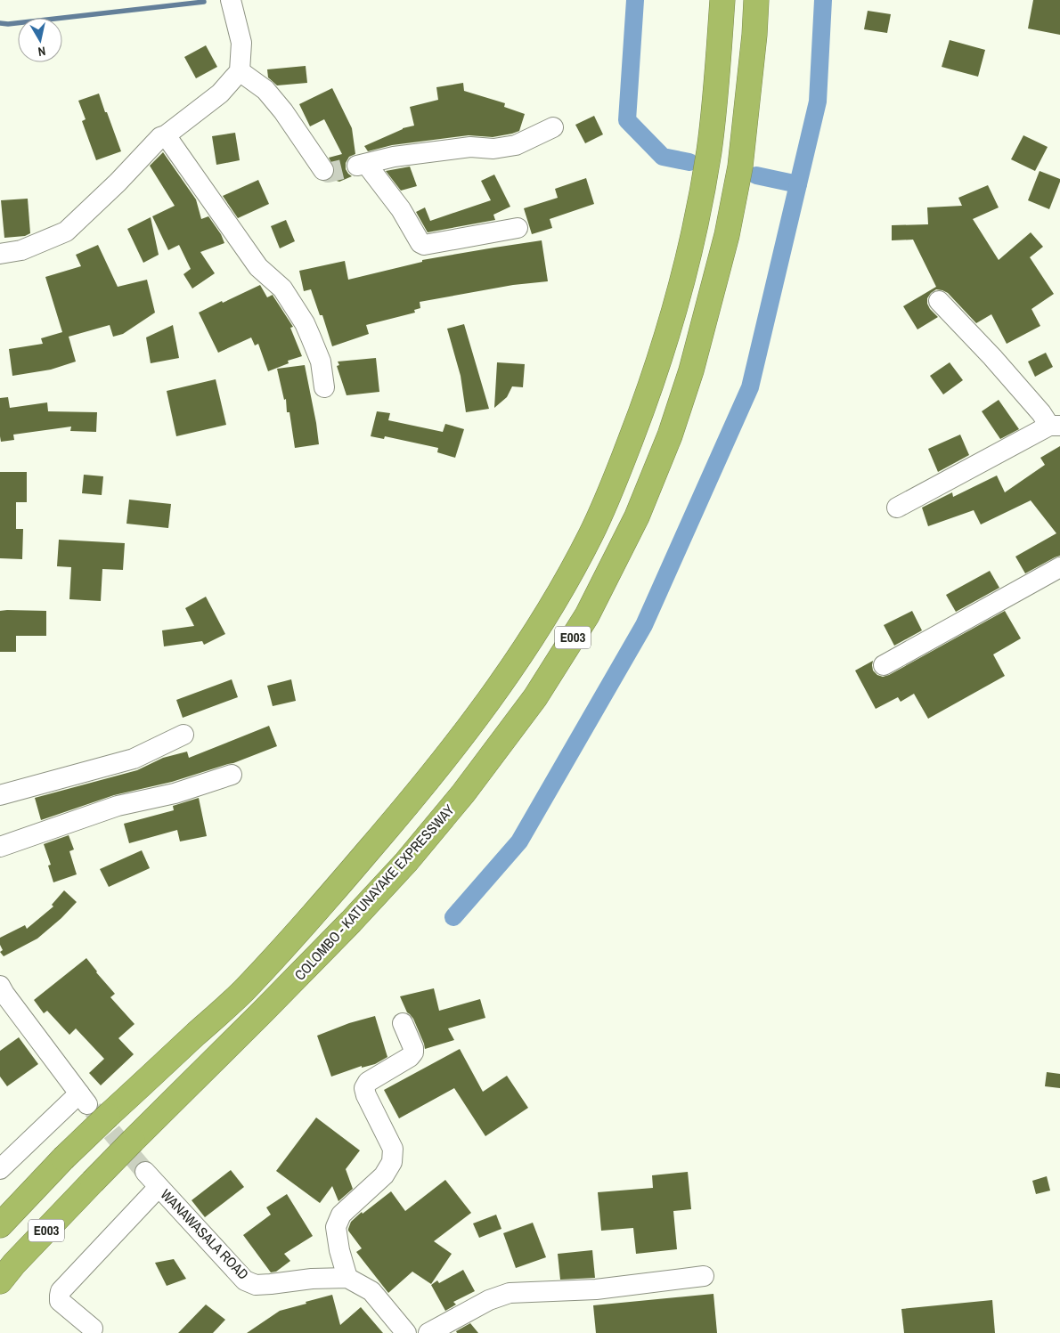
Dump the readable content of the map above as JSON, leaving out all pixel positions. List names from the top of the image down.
{
  "streets": {
    "highway": ["E003", "COLOMBO - KATUNAYAKE EXPRESSWAY"],
    "street": ["WANAWASALA ROAD"]
  },
  "north": "bottom"
}
